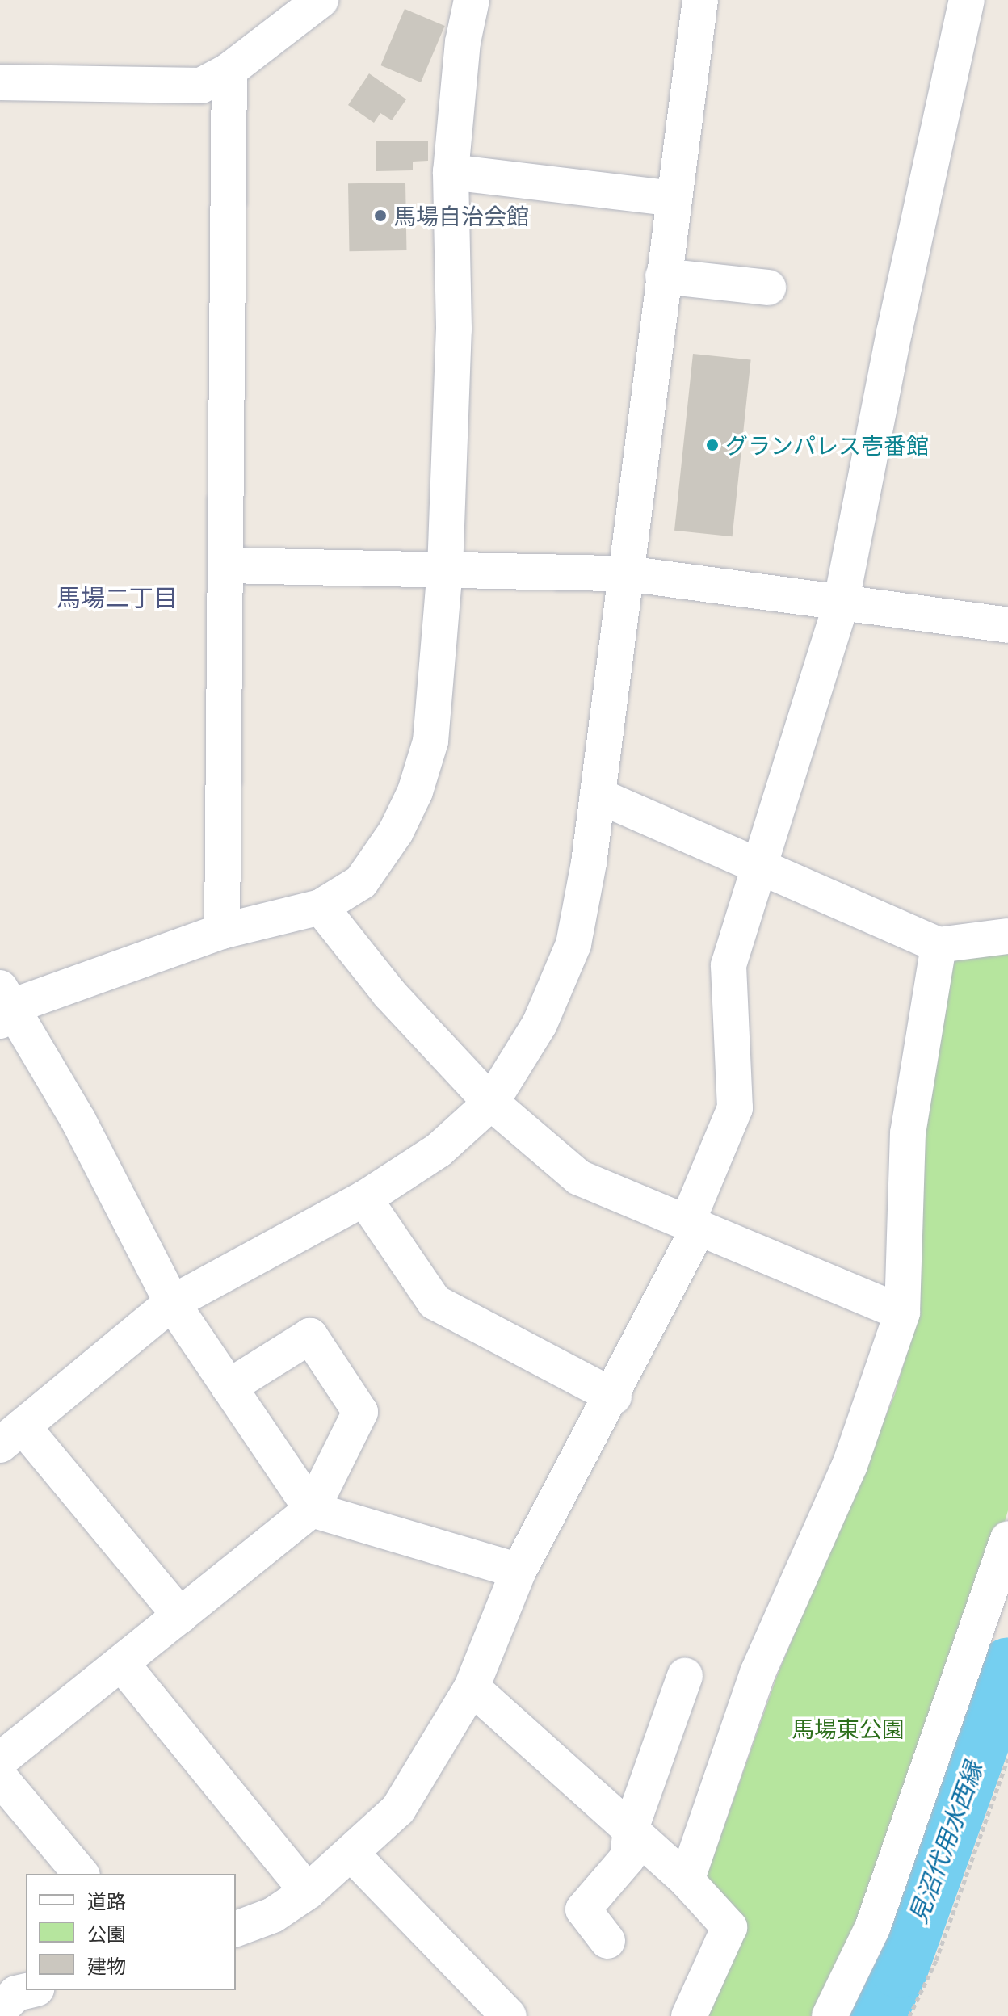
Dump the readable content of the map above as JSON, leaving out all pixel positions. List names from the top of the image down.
{
  "districts": ["馬場二丁目"],
  "water": ["見沼代用水西縁"],
  "parks": ["馬場東公園"],
  "places": ["馬場自治会館", "グランパレス壱番館"],
  "legend": ["道路", "公園", "建物"]
}
